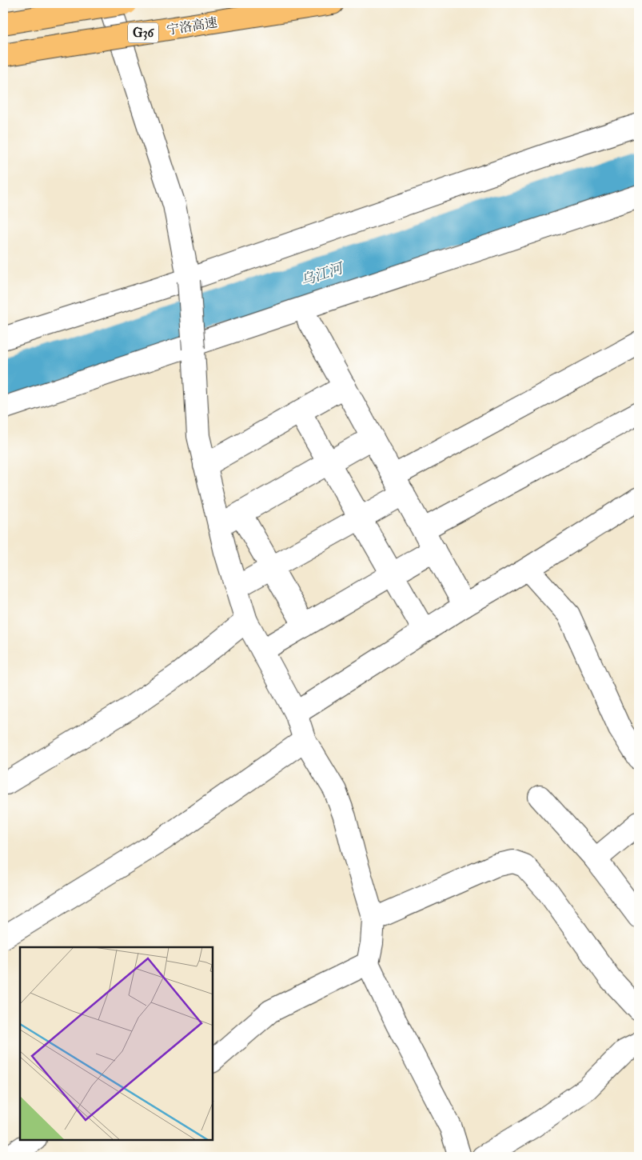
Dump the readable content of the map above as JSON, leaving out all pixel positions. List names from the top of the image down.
{
  "streets": {
    "highway": ["宁洛高速", "G36"]
  },
  "water": ["乌江河"]
}
